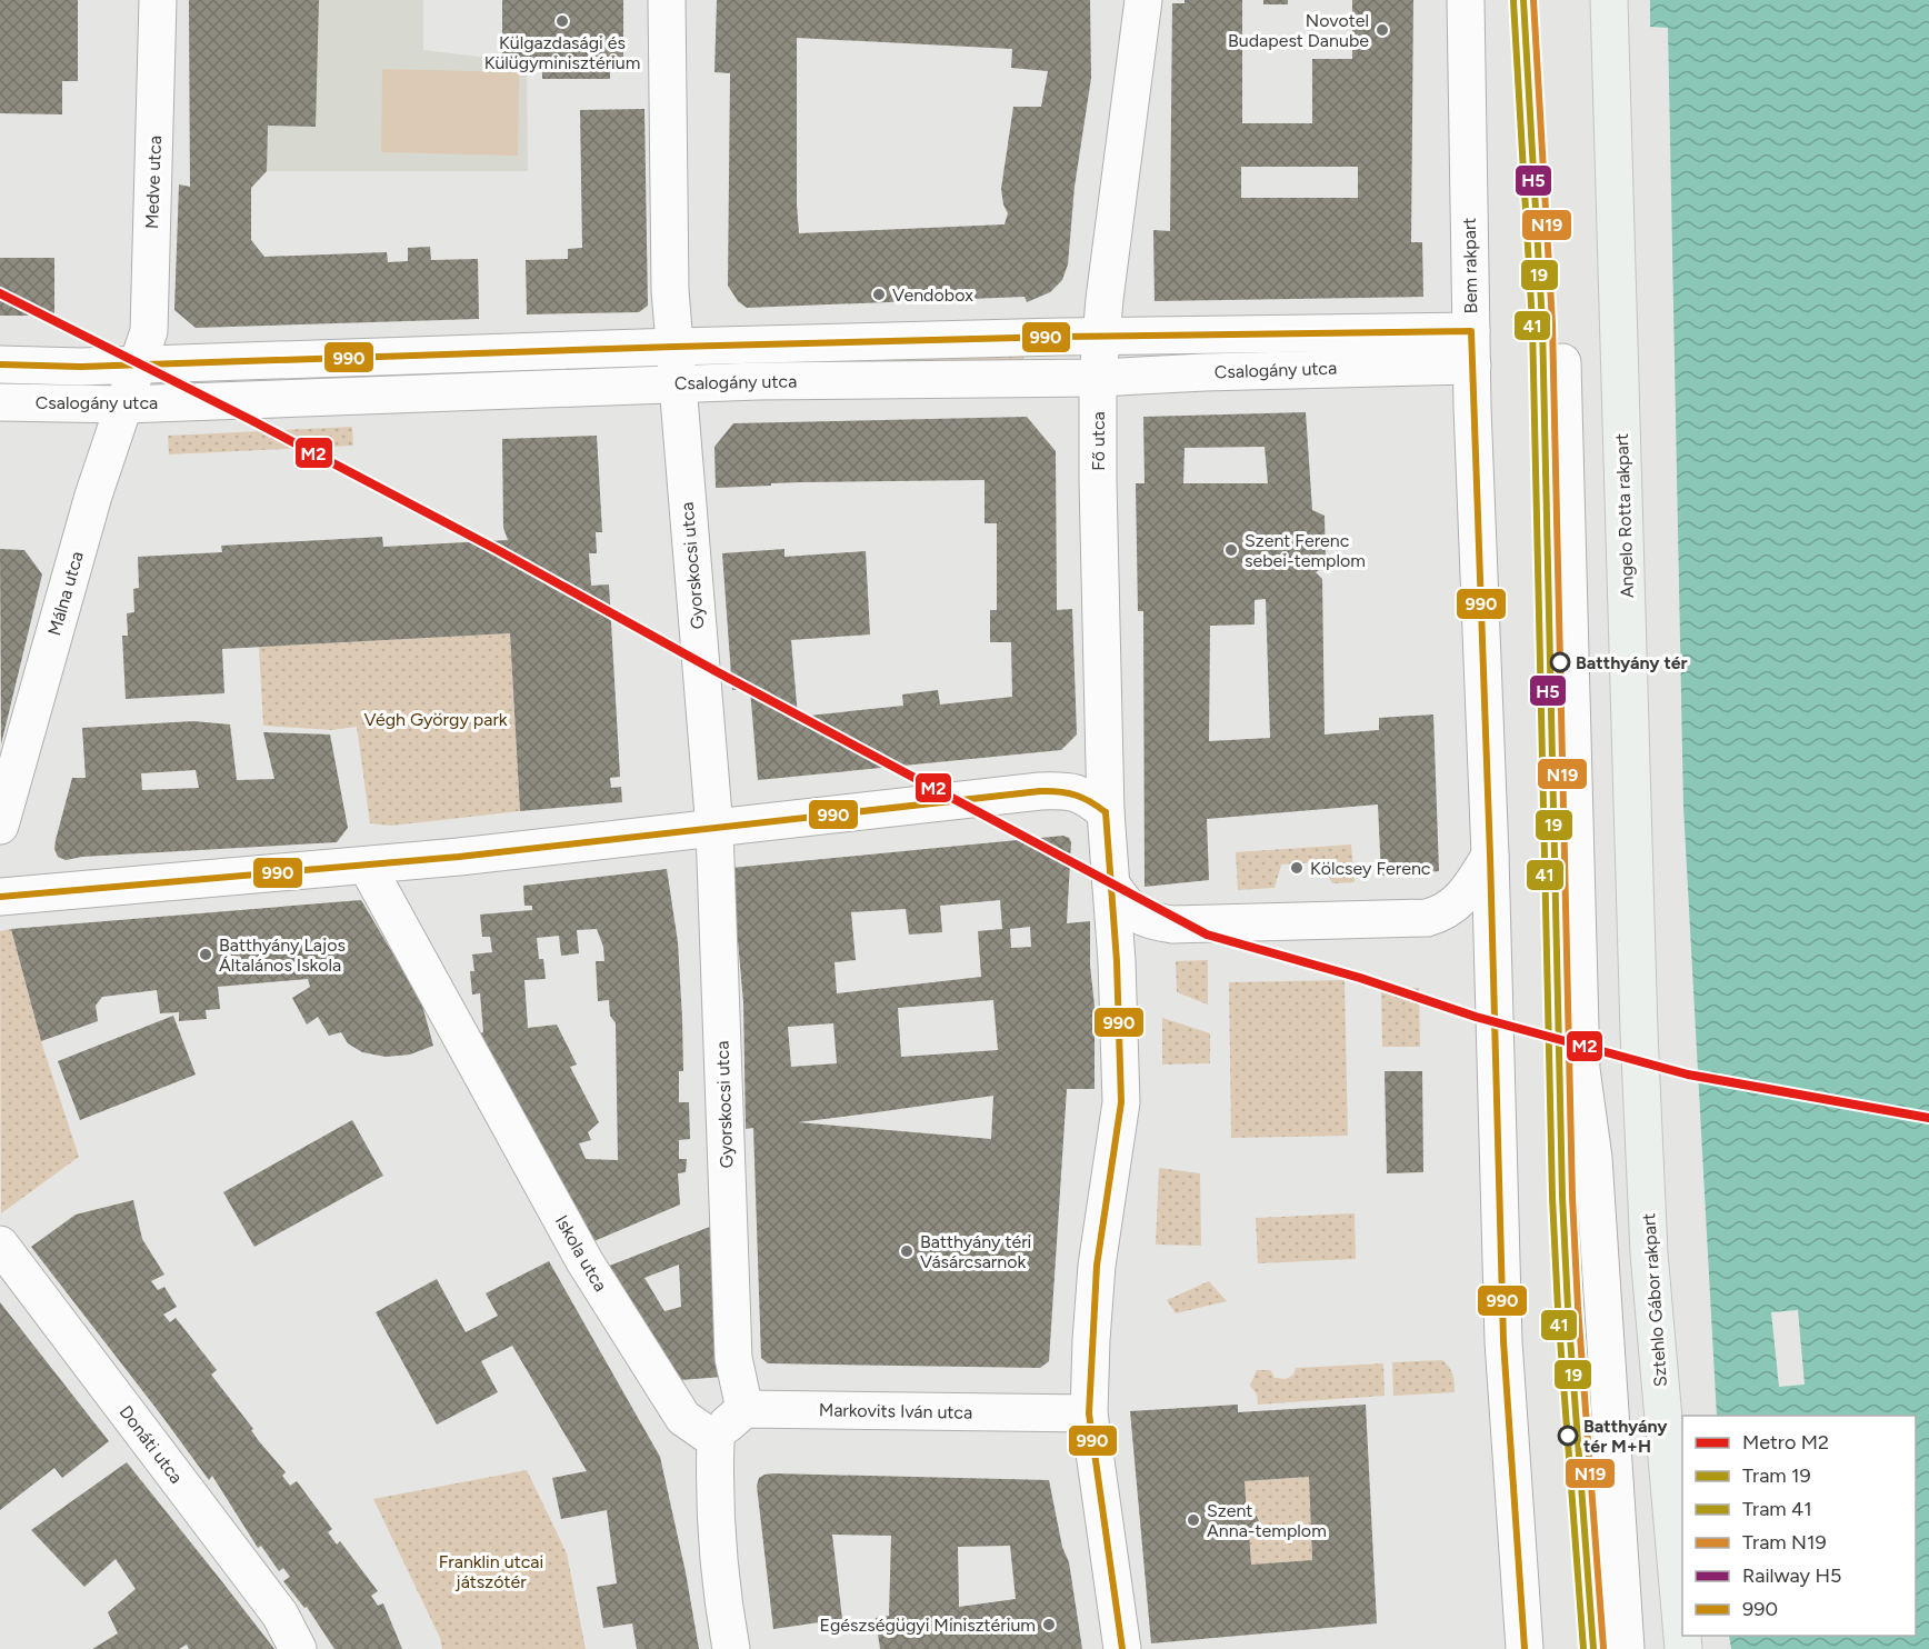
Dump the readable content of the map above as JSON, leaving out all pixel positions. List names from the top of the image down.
{
  "streets": {
    "main road": ["Angelo Rotta rakpart", "Sztehlo Gábor rakpart"],
    "street": [
      "Medve utca",
      "Bem rakpart",
      "Csalogány utca",
      "Fő utca",
      "Gyorskocsi utca",
      "Málna utca",
      "Iskola utca",
      "Markovits Iván utca",
      "Donáti utca"
    ]
  },
  "crossings": [
    ["Medve utca", "Csalogány utca"],
    ["Medve utca", "Málna utca"],
    ["Bem rakpart", "Csalogány utca"],
    ["Csalogány utca", "Fő utca"],
    ["Csalogány utca", "Gyorskocsi utca"],
    ["Csalogány utca", "Málna utca"],
    ["Angelo Rotta rakpart", "Sztehlo Gábor rakpart"],
    ["Gyorskocsi utca", "Markovits Iván utca"]
  ],
  "parks": ["Végh György park", "Franklin utcai játszótér"],
  "places": [
    "Külgazdasági és Külügyminisztérium",
    "Novotel Budapest Danube",
    "Vendobox",
    "Szent Ferenc sebei-templom",
    "Batthyány tér",
    "Kölcsey Ferenc",
    "Batthyány Lajos Általános Iskola",
    "Batthyány téri Vásárcsarnok",
    "Batthyány tér M+H",
    "Szent Anna-templom",
    "Egészségügyi Minisztérium"
  ],
  "lines": [
    "tram line 19",
    "tram line N19",
    "rail line H5",
    "tram line 41",
    "metro line M2",
    "transit line 990"
  ],
  "legend": [
    "Metro M2",
    "Tram 19",
    "Tram 41",
    "Tram N19",
    "Railway H5",
    "990"
  ]
}
